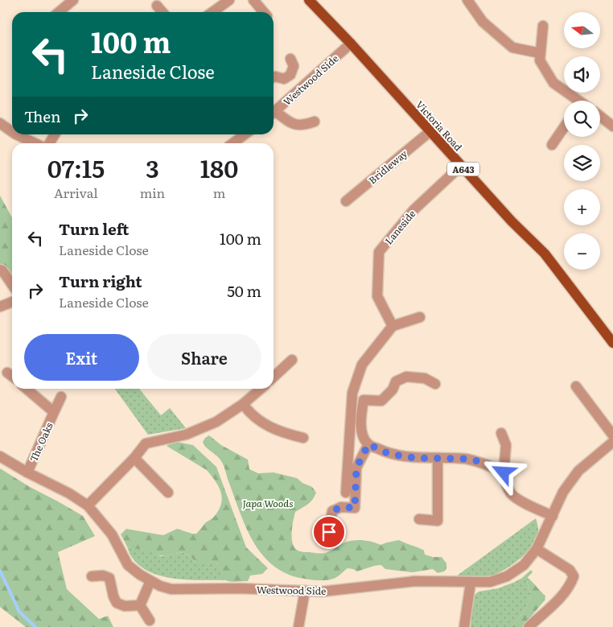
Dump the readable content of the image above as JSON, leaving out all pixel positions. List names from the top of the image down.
{
  "streets": {
    "main road": ["Victoria Road", "A643"],
    "street": [
      "Westwood Side",
      "Bridleway",
      "Laneside",
      "The Oaks"
    ]
  },
  "crossings": [
    ["Westwood Side", "Victoria Road"],
    ["Westwood Side", "The Oaks"],
    ["Victoria Road", "Bridleway"],
    ["Victoria Road", "Laneside"]
  ],
  "parks": ["Japa Woods"],
  "north": "left",
  "page": {
    "map_buttons": ["+", "−"],
    "turn": ["100 m", "Laneside Close"],
    "then": "Then",
    "eta": [
      "07:15",
      "Arrival",
      "3",
      "min",
      "180",
      "m"
    ],
    "list": [
      {
        "name": "Turn left",
        "note": "Laneside Close",
        "value": "100 m"
      },
      {
        "name": "Turn right",
        "note": "Laneside Close",
        "value": "50 m"
      }
    ],
    "buttons": ["Exit", "Share"]
  }
}
